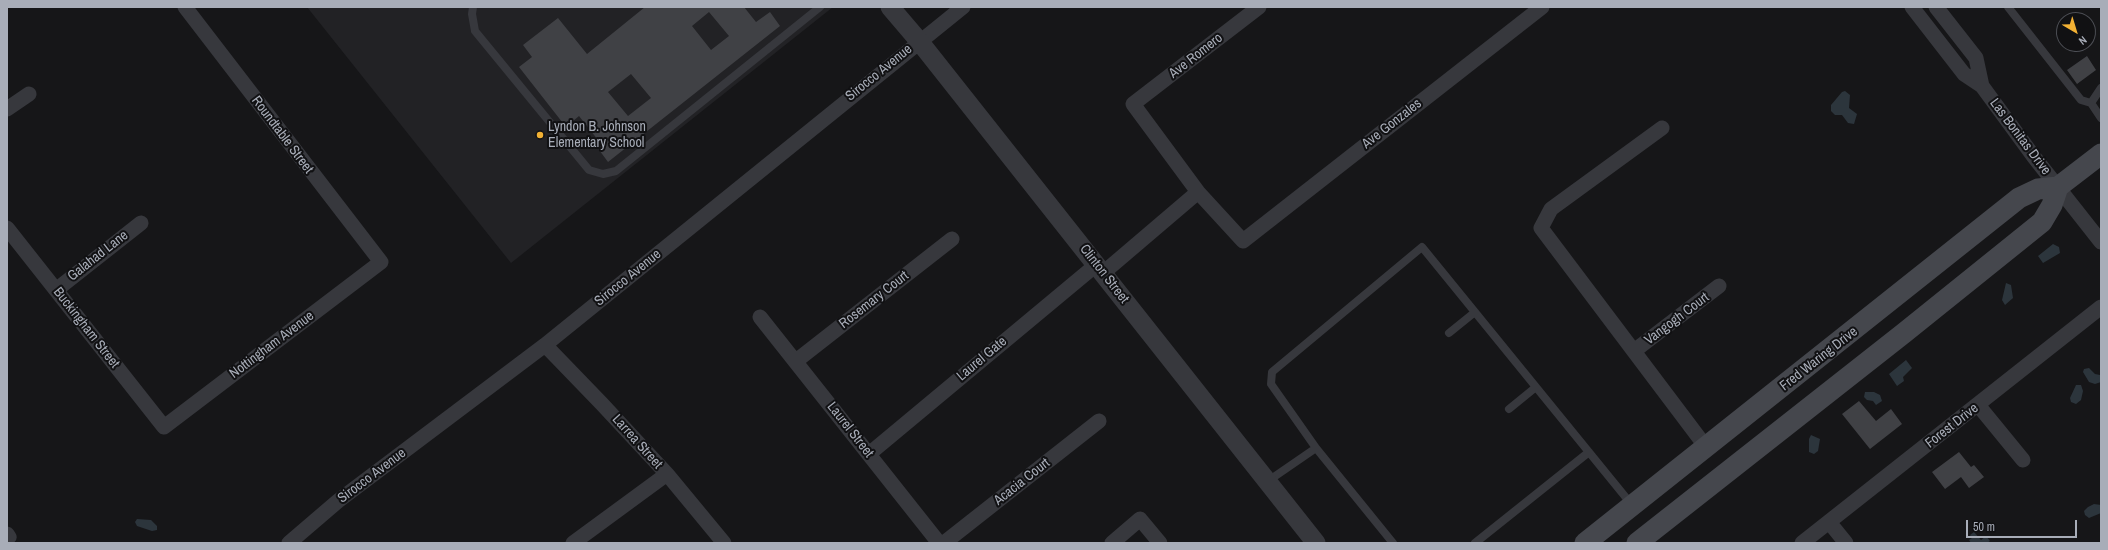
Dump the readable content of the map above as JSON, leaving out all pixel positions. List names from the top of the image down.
{
  "streets": {
    "main road": ["Fred Waring Drive"],
    "street": [
      "Ave Romero",
      "Sirocco Avenue",
      "Ave Gonzales",
      "Roundtable Street",
      "Las Bonitas Drive",
      "Galahad Lane",
      "Clinton Street",
      "Rosemary Court",
      "Vangogh Court",
      "Buckingham Street",
      "Nottingham Avenue",
      "Laurel Gate",
      "Forest Drive",
      "Laurel Street",
      "Larrea Street",
      "Acacia Court"
    ]
  },
  "crossings": [
    ["Ave Romero", "Ave Gonzales"],
    ["Ave Romero", "Laurel Gate"],
    ["Sirocco Avenue", "Clinton Street"],
    ["Sirocco Avenue", "Larrea Street"],
    ["Ave Gonzales", "Laurel Gate"],
    ["Roundtable Street", "Nottingham Avenue"],
    ["Las Bonitas Drive", "Fred Waring Drive"],
    ["Galahad Lane", "Buckingham Street"],
    ["Clinton Street", "Laurel Gate"],
    ["Rosemary Court", "Laurel Street"],
    ["Buckingham Street", "Nottingham Avenue"],
    ["Laurel Gate", "Laurel Street"]
  ],
  "places": ["Lyndon B. Johnson Elementary School"],
  "scale_bar": "50 m",
  "north": "bottom right"
}
